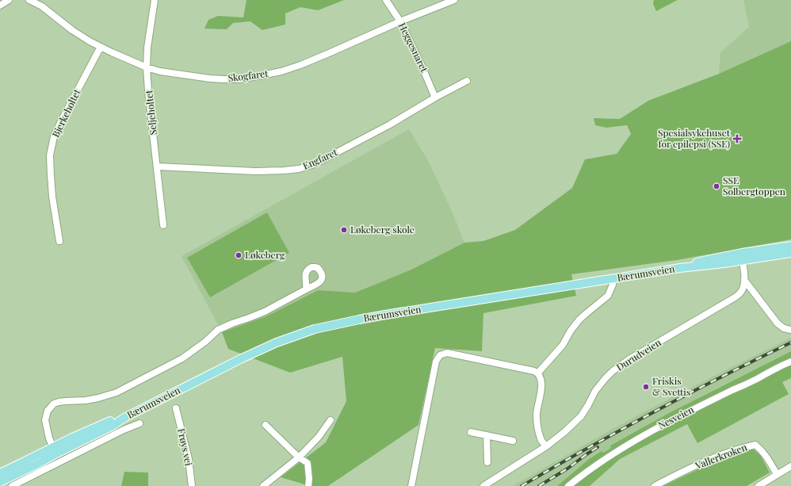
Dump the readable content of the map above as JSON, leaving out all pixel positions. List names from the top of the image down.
{
  "streets": {
    "main road": ["Bærumsveien"],
    "street": [
      "Heggesnaret",
      "Skogfaret",
      "Seljeholtet",
      "Bjerkeholtet",
      "Engfaret",
      "Durudveien",
      "Nesveien",
      "Frøys vei",
      "Vallerkroken"
    ]
  },
  "crossings": [
    ["Heggesnaret", "Skogfaret"],
    ["Heggesnaret", "Engfaret"],
    ["Skogfaret", "Seljeholtet"],
    ["Skogfaret", "Bjerkeholtet"],
    ["Seljeholtet", "Engfaret"],
    ["Bærumsveien", "Durudveien"]
  ],
  "places": {
    "health": ["Spesialsykehuset for epilepsi (SSE)"],
    "other": [
      "SSE Solbergtoppen",
      "Løkeberg skole",
      "Løkeberg",
      "Friskis & Svettis"
    ]
  }
}
